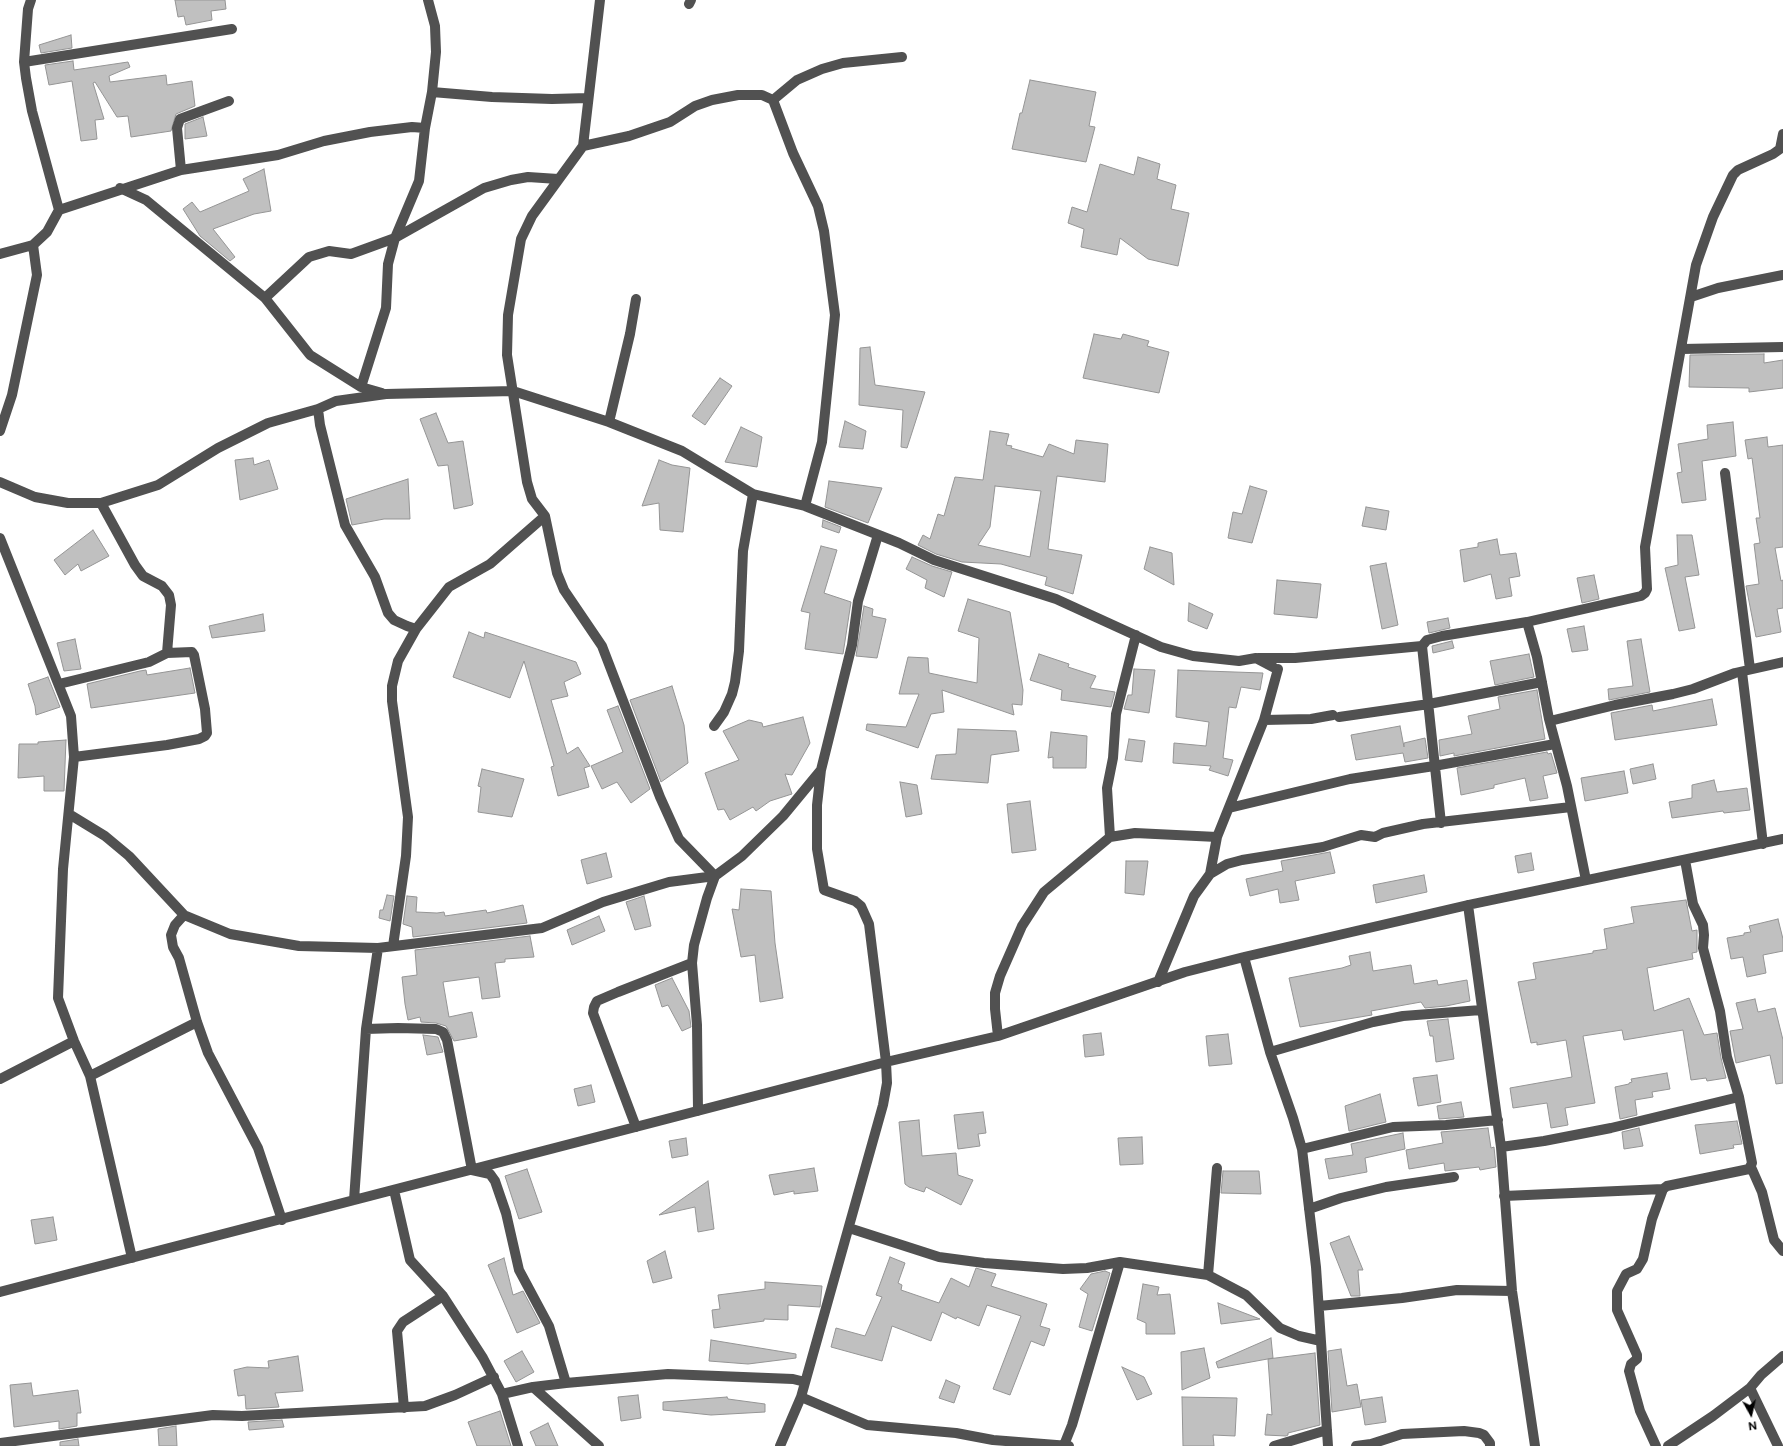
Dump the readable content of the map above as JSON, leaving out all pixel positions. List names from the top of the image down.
{
  "north": "bottom"
}
